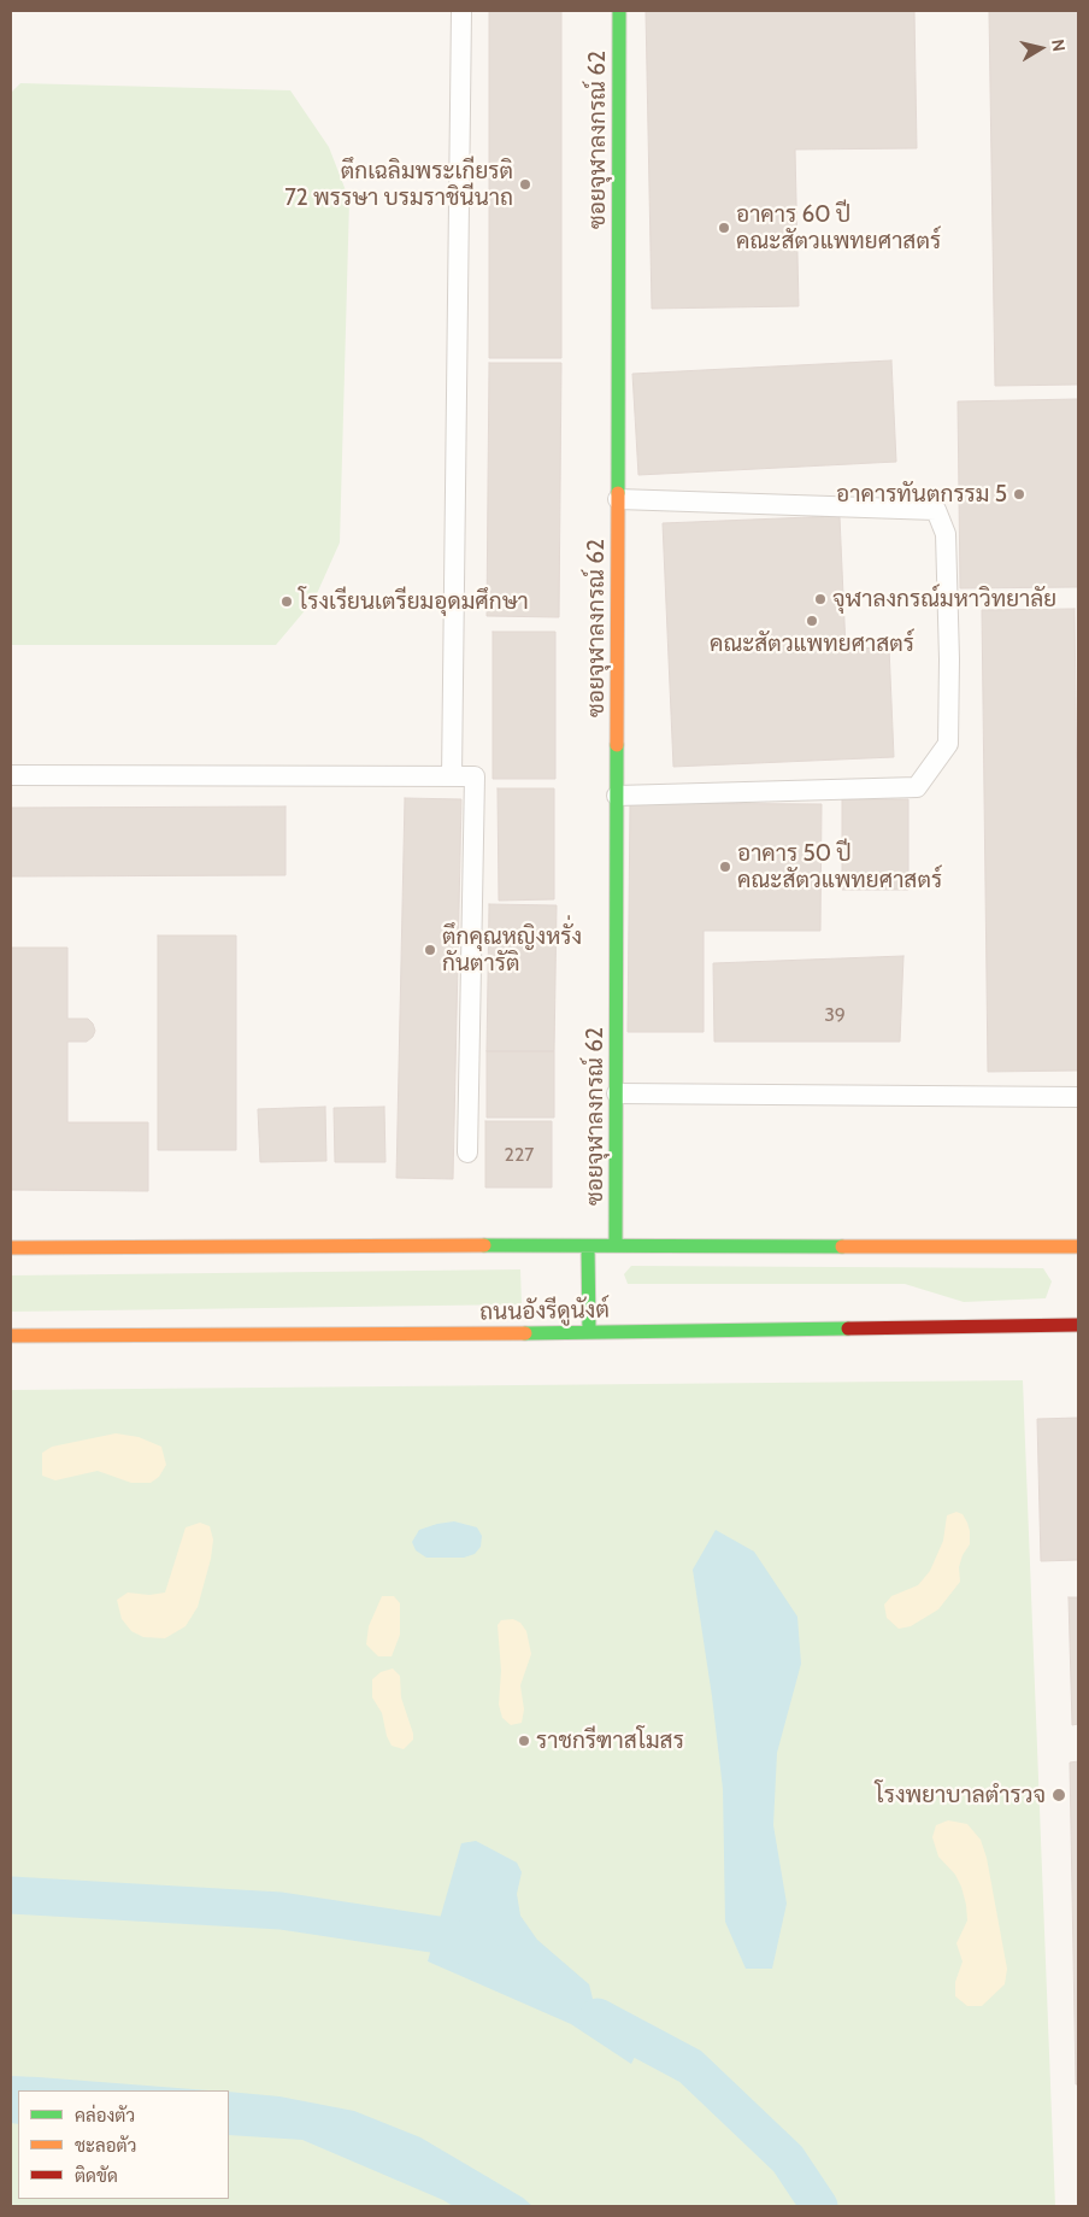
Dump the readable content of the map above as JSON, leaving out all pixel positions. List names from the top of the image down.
{
  "streets": {
    "main road": ["ซอยจุฬาลงกรณ์ 62", "ถนนอังรีดูนังต์"]
  },
  "places": [
    "ตึกเฉลิมพระเกียรติ 72 พรรษา บรมราชินีนาถ",
    "อาคาร 60 ปี คณะสัตวแพทยศาสตร์",
    "อาคารทันตกรรม 5",
    "จุฬาลงกรณ์มหาวิทยาลัย",
    "โรงเรียนเตรียมอุดมศึกษา",
    "คณะสัตวแพทยศาสตร์",
    "อาคาร 50 ปี คณะสัตวแพทยศาสตร์",
    "ตึกคุณหญิงหรั่ง กันตารัติ",
    "ราชกรีฑาสโมสร",
    "โรงพยาบาลตำรวจ"
  ],
  "house_numbers": ["39", "227"],
  "legend": ["คล่องตัว", "ชะลอตัว", "ติดขัด"],
  "north": "right"
}
